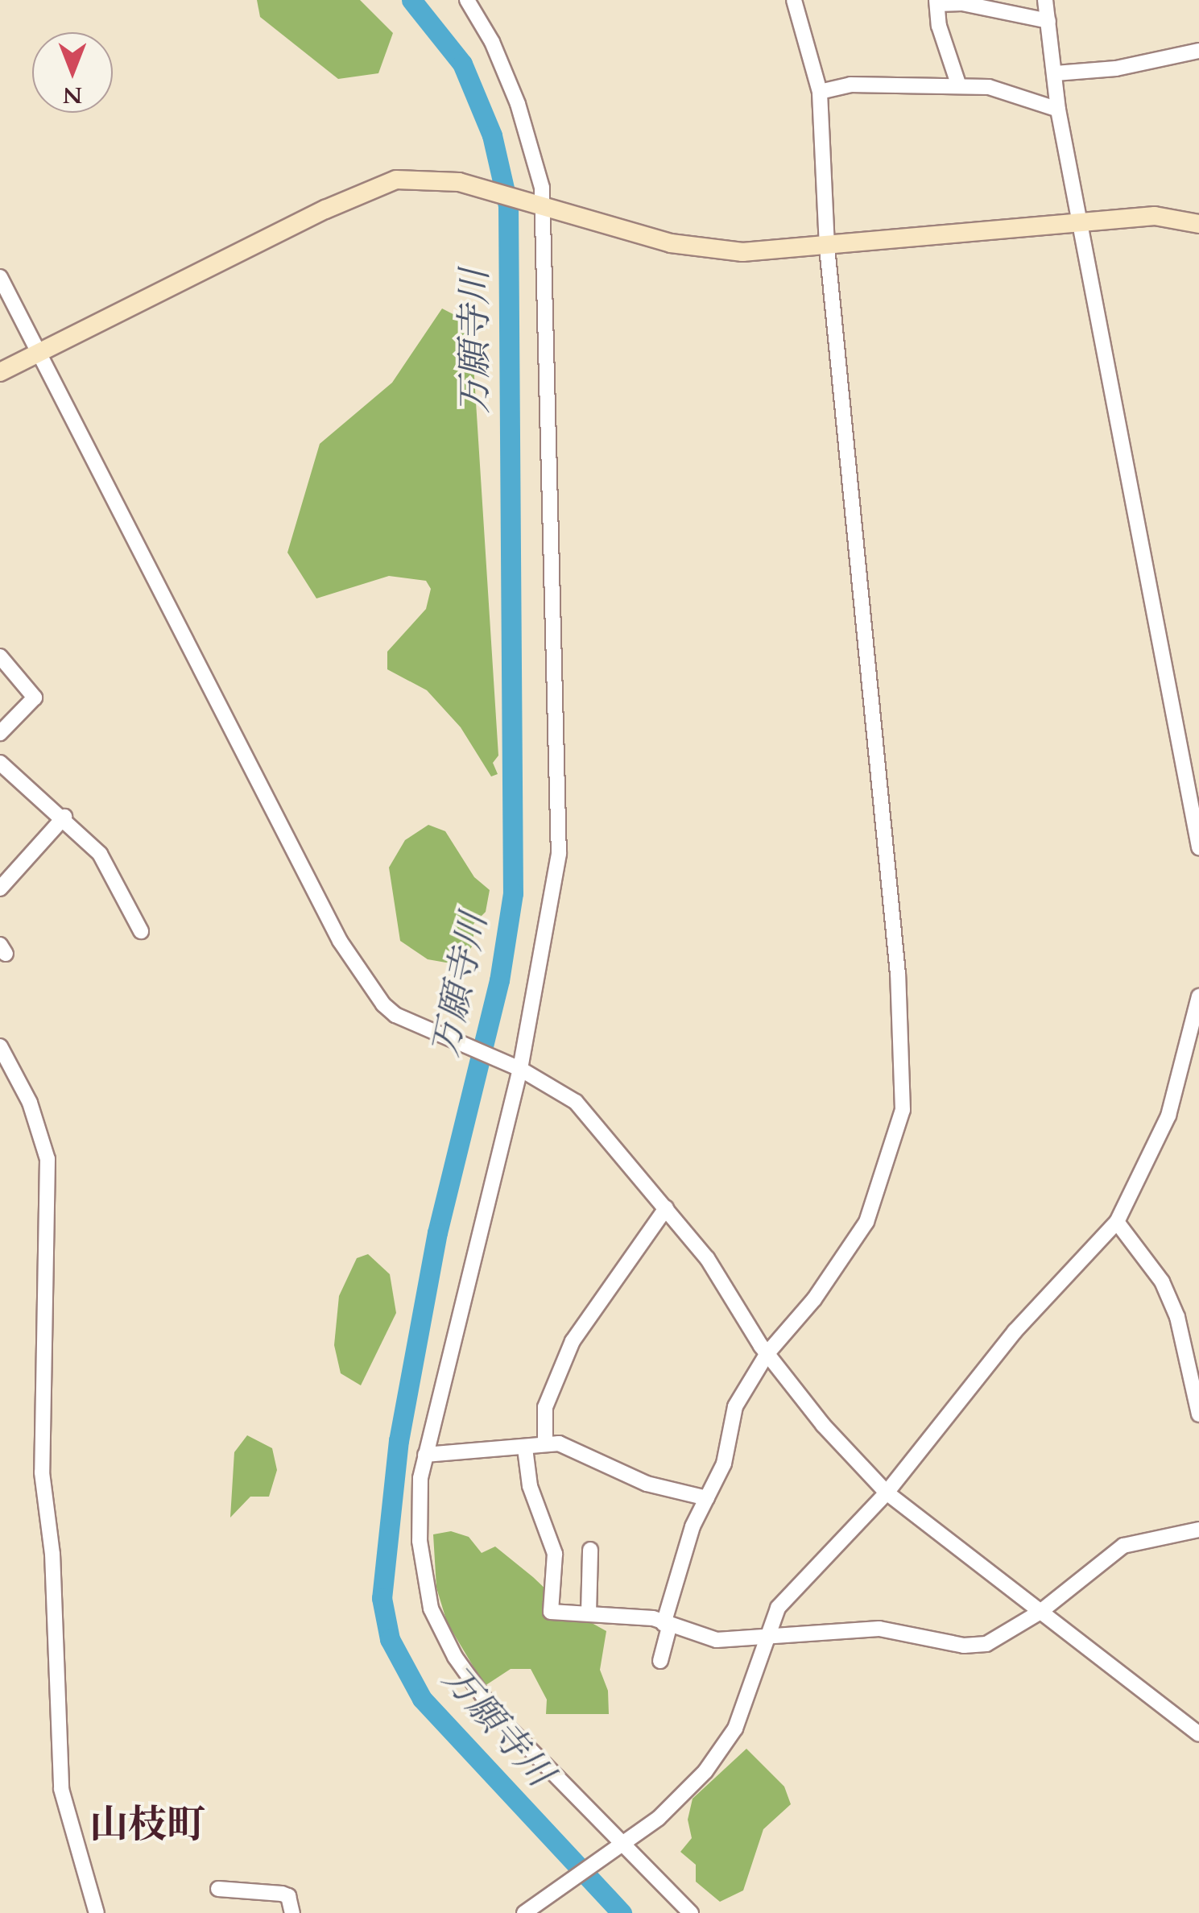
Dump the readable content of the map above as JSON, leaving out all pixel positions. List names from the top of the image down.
{
  "districts": ["山枝町"],
  "water": ["万願寺川"],
  "north": "bottom"
}
